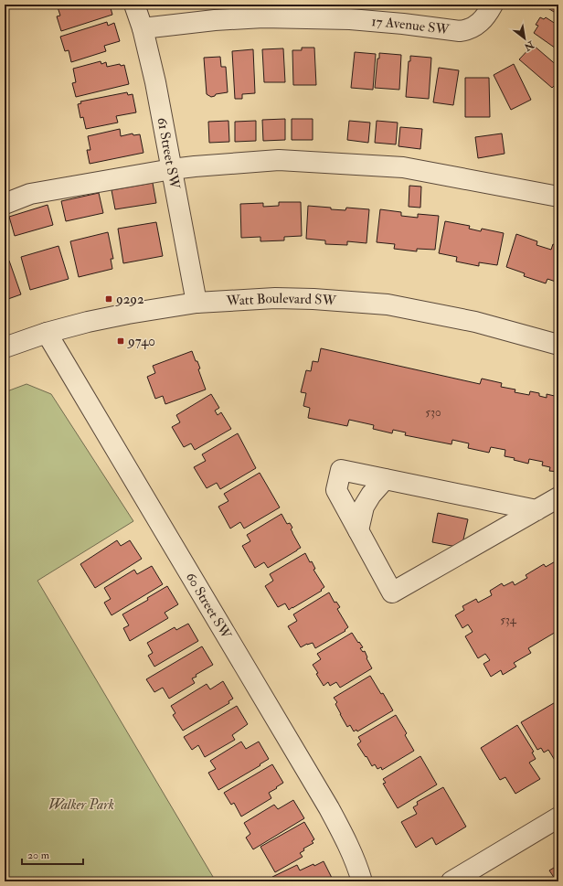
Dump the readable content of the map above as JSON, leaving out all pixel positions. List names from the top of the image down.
{
  "streets": {
    "street": [
      "17 Avenue SW",
      "61 Street SW",
      "Watt Boulevard SW",
      "60 Street SW"
    ]
  },
  "crossings": [
    ["17 Avenue SW", "61 Street SW"],
    ["61 Street SW", "Watt Boulevard SW"],
    ["Watt Boulevard SW", "60 Street SW"]
  ],
  "parks": ["Walker Park"],
  "places": {
    "transit": ["9292", "9740"]
  },
  "house_numbers": ["530", "534"],
  "scale_bar": "20 m",
  "north": "bottom right"
}
